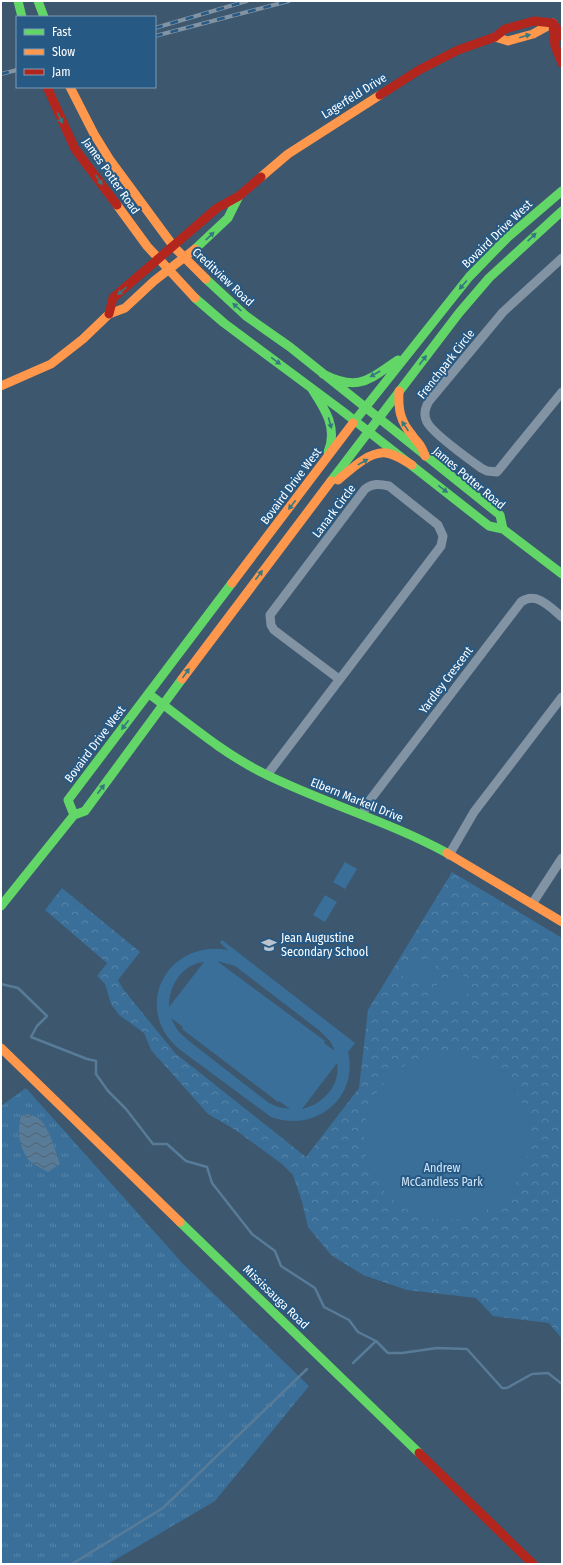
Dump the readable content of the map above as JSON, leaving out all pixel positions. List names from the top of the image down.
{
  "streets": {
    "main road": [
      "Lagerfeld Drive",
      "James Potter Road",
      "Bovaird Drive West",
      "Creditview Road",
      "Elbern Markell Drive",
      "Mississauga Road"
    ],
    "street": ["Frenchpark Circle", "Lanark Circle", "Yardley Crescent"]
  },
  "crossings": [
    ["Lagerfeld Drive", "James Potter Road"],
    ["Lagerfeld Drive", "Creditview Road"],
    ["James Potter Road", "Bovaird Drive West"],
    ["James Potter Road", "Creditview Road"],
    ["Bovaird Drive West", "Creditview Road"],
    ["Bovaird Drive West", "Elbern Markell Drive"],
    ["Lanark Circle", "Elbern Markell Drive"],
    ["Yardley Crescent", "Elbern Markell Drive"]
  ],
  "parks": ["Andrew McCandless Park"],
  "places": {
    "school or university": ["Jean Augustine Secondary School"]
  },
  "legend": ["Fast", "Slow", "Jam"]
}
